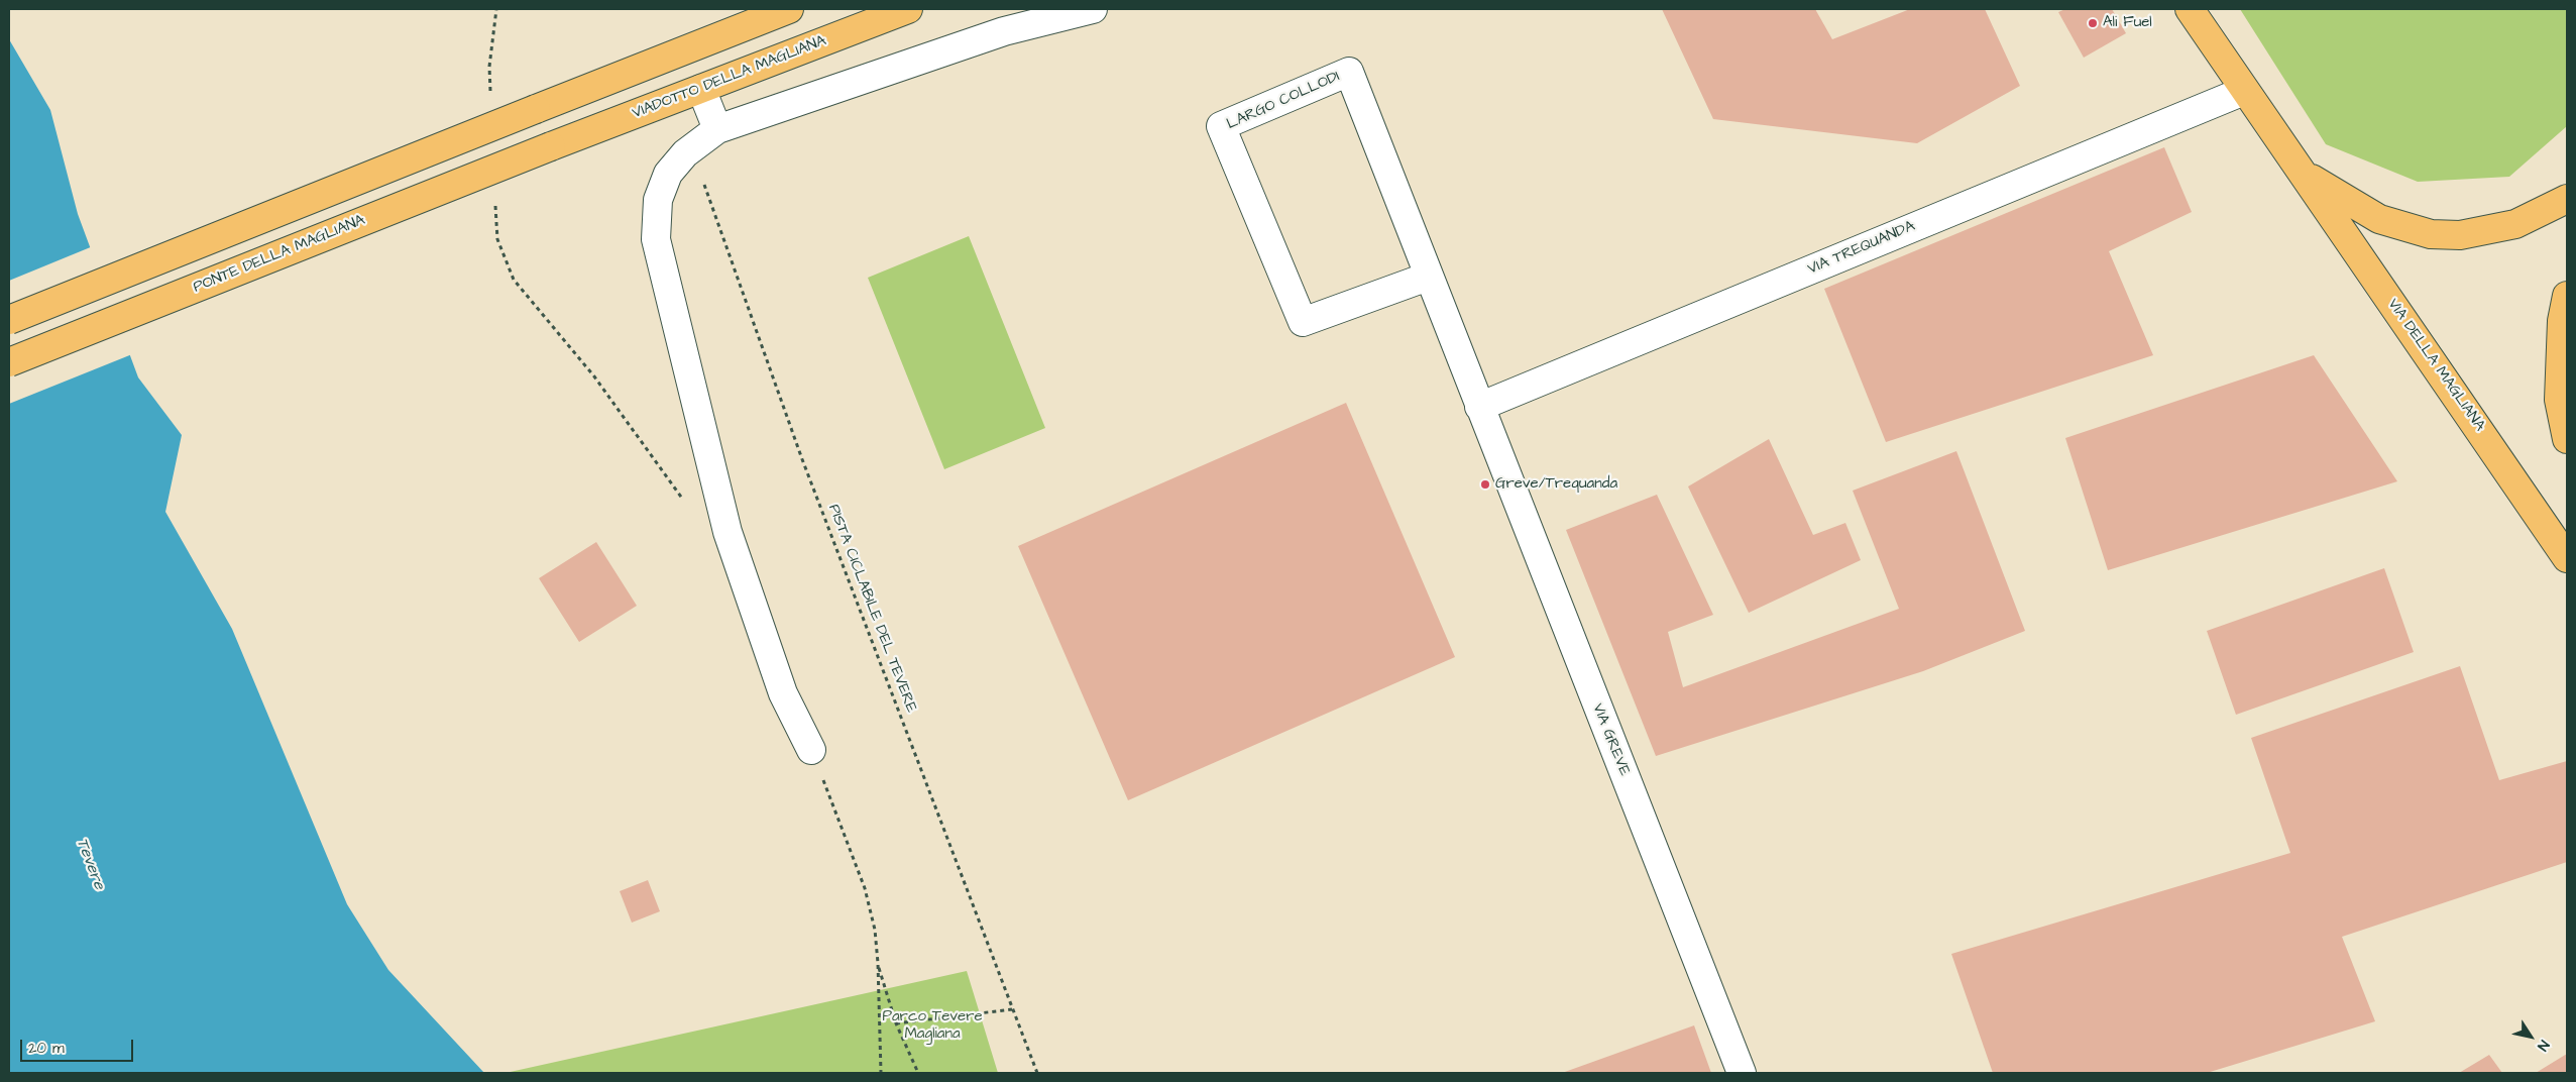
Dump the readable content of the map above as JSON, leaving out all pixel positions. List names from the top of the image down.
{
  "streets": {
    "main road": ["VIADOTTO DELLA MAGLIANA", "PONTE DELLA MAGLIANA", "VIA DELLA MAGLIANA"],
    "street": ["LARGO COLLODI", "VIA TREQUANDA", "VIA GREVE"],
    "path": ["PISTA CICLABILE DEL TEVERE"]
  },
  "crossings": [
    ["VIADOTTO DELLA MAGLIANA", "PONTE DELLA MAGLIANA"],
    ["LARGO COLLODI", "VIA TREQUANDA"],
    ["LARGO COLLODI", "VIA GREVE"],
    ["VIA TREQUANDA", "VIA DELLA MAGLIANA"],
    ["VIA TREQUANDA", "VIA GREVE"]
  ],
  "water": ["Tevere"],
  "parks": ["Parco Tevere Magliana"],
  "places": ["Ali Fuel", "Greve/Trequanda"],
  "scale_bar": "20 m",
  "north": "bottom right"
}
